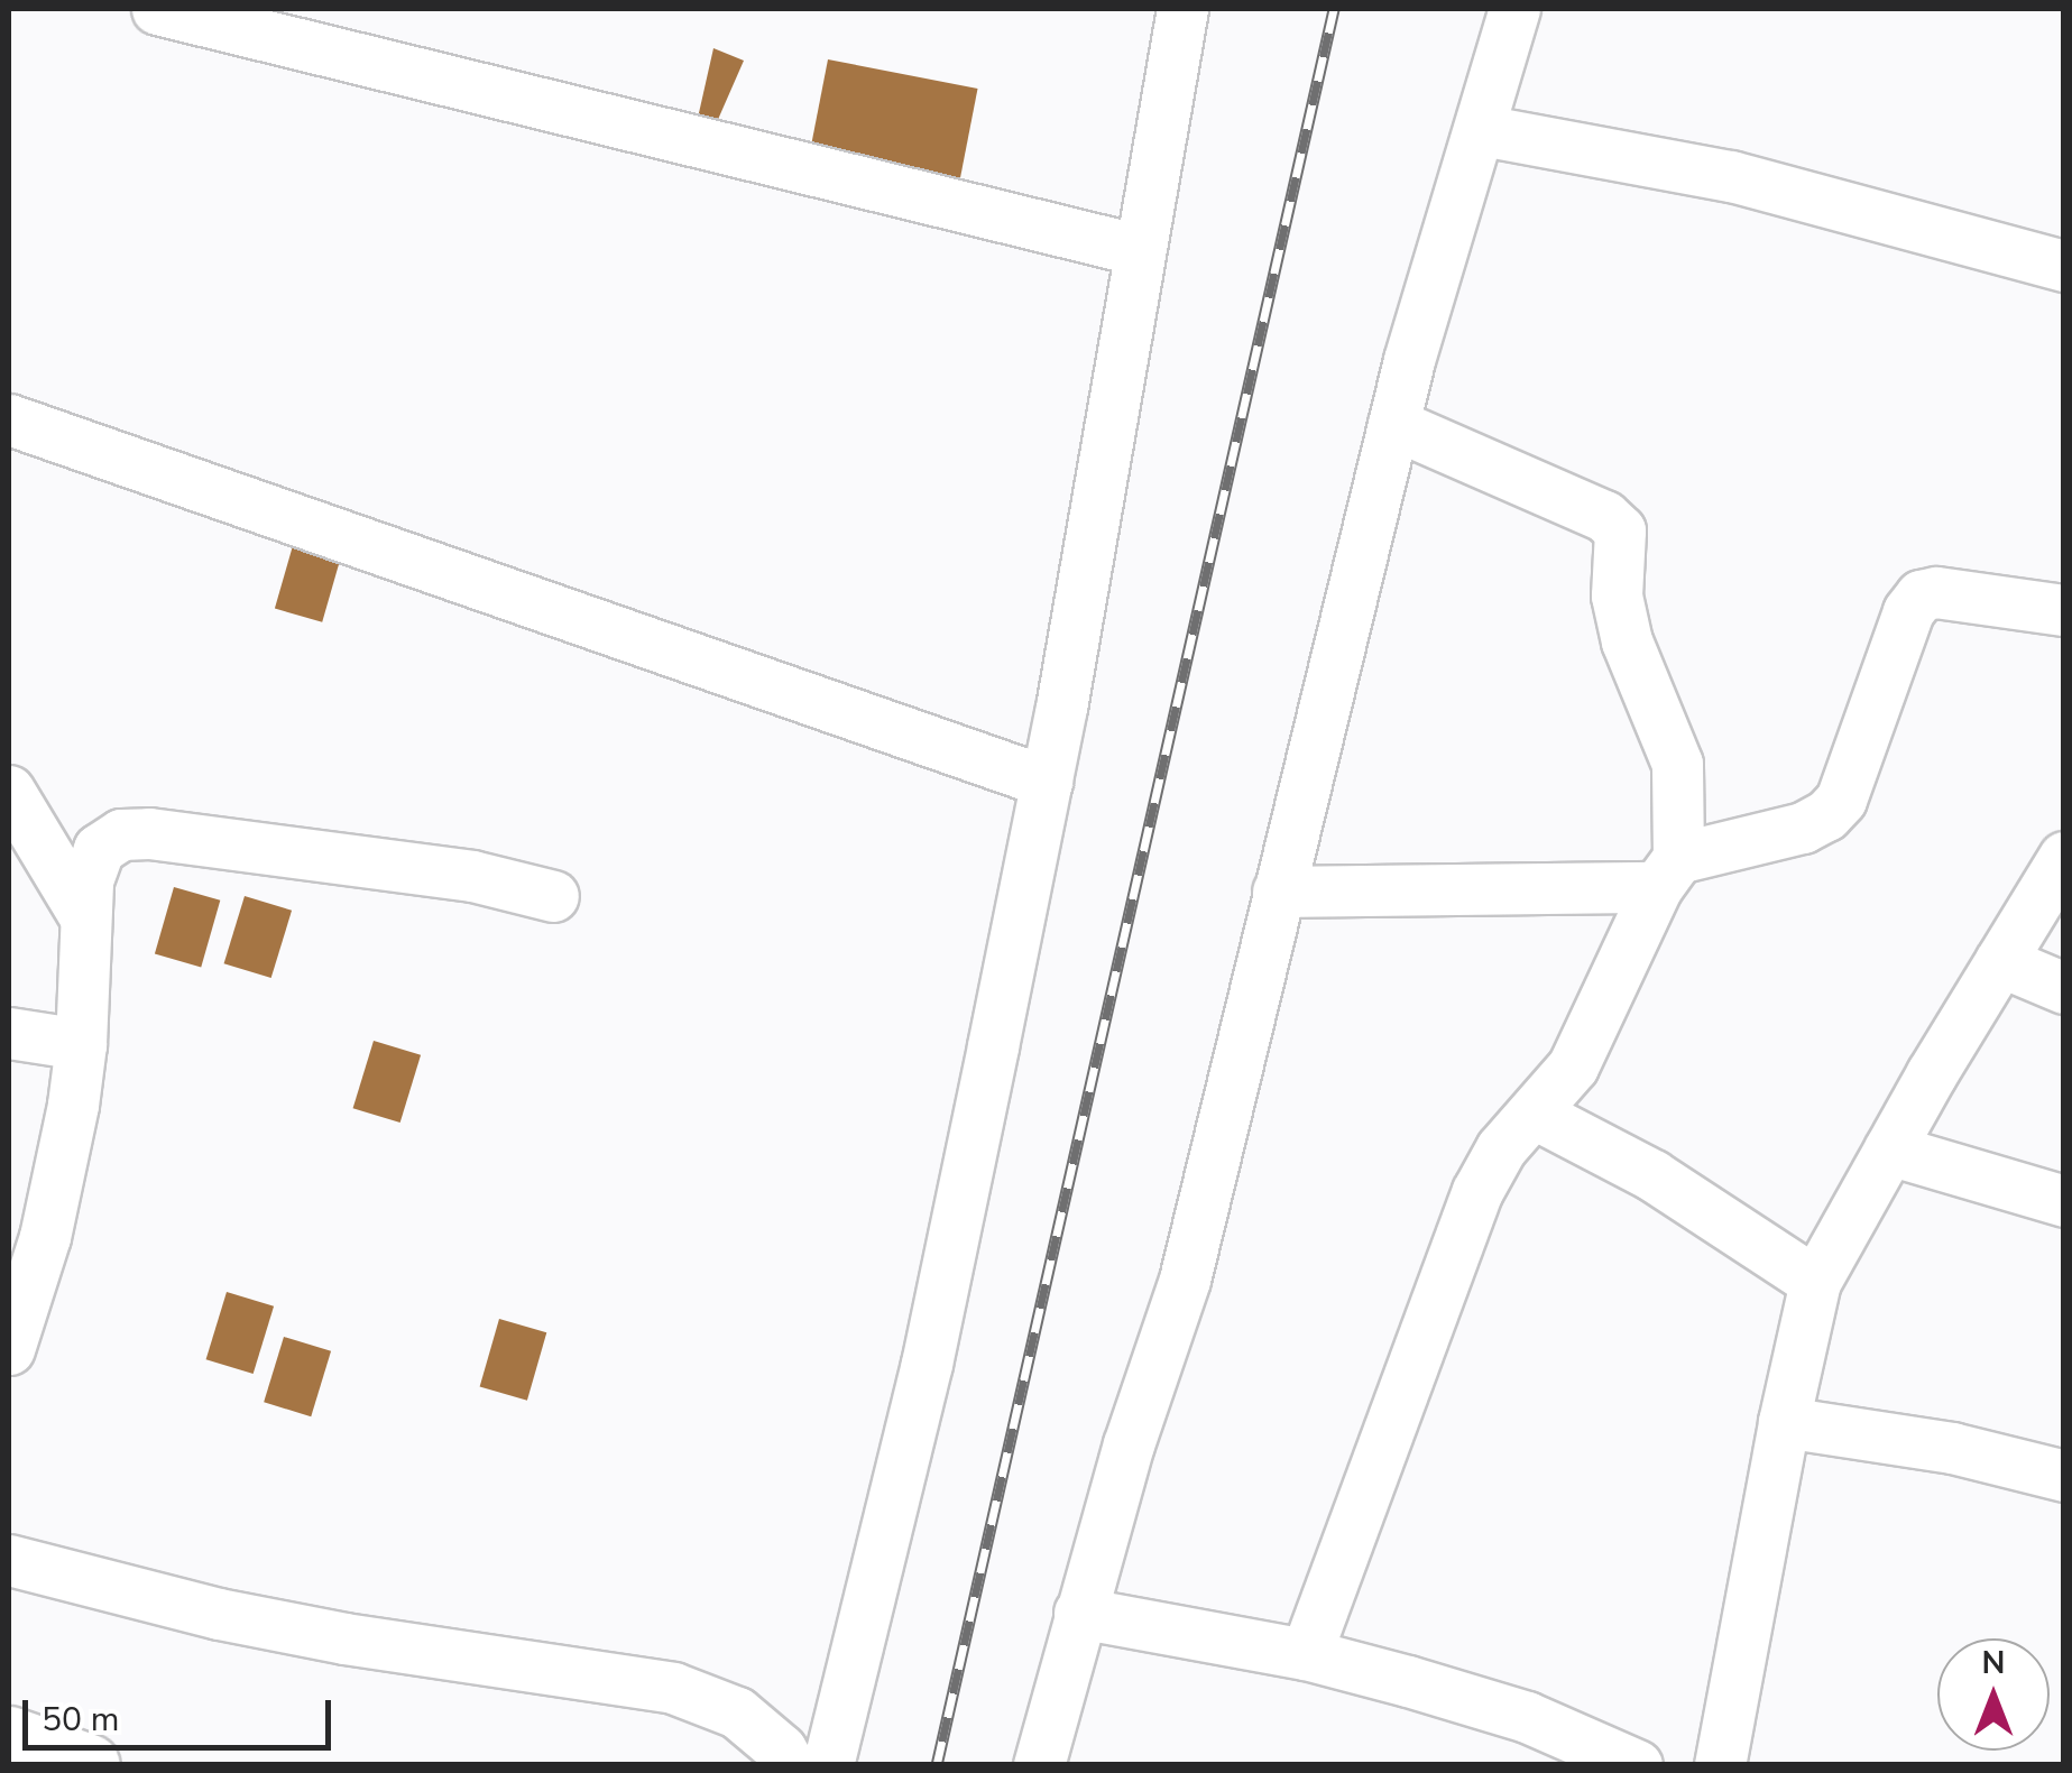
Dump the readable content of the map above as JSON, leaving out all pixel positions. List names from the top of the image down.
{
  "scale_bar": "50 m",
  "north": "top"
}
